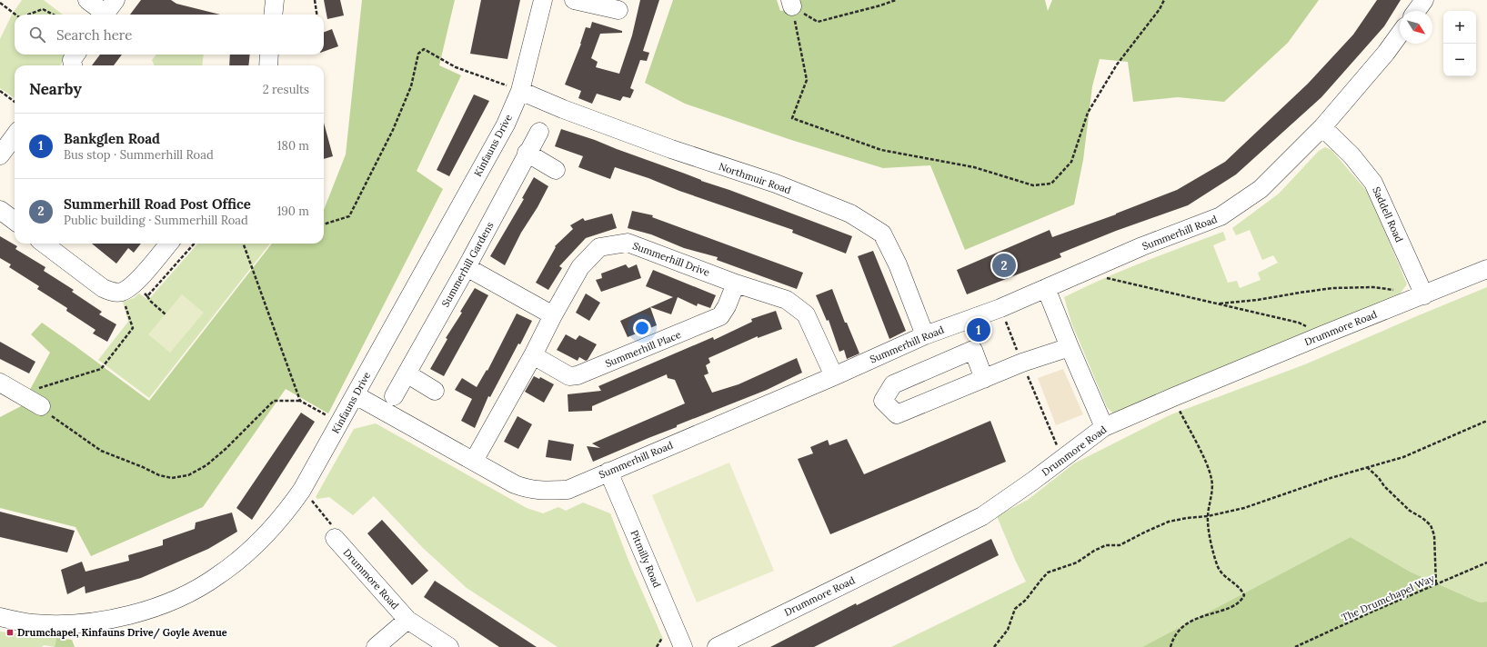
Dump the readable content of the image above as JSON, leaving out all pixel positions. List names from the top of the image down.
{
  "streets": {
    "street": [
      "Kinfauns Drive",
      "Northmuir Road",
      "Saddell Road",
      "Summerhill Road",
      "Summerhill Drive",
      "Summerhill Gardens",
      "Drummore Road",
      "Summerhill Place",
      "Pitmilly Road"
    ],
    "path": ["The Drumchapel Way"]
  },
  "crossings": [
    ["Kinfauns Drive", "Northmuir Road"],
    ["Kinfauns Drive", "Summerhill Road"],
    ["Northmuir Road", "Summerhill Road"],
    ["Saddell Road", "Summerhill Road"],
    ["Saddell Road", "Drummore Road"],
    ["Summerhill Road", "Summerhill Drive"],
    ["Summerhill Road", "Pitmilly Road"],
    ["Summerhill Drive", "Summerhill Place"]
  ],
  "places": {
    "transit": ["Drumchapel, Kinfauns Drive/ Goyle Avenue"]
  },
  "north": "bottom right",
  "page": {
    "map_buttons": ["+", "−"],
    "search": "Search here",
    "heading": ["Nearby", "2 results"],
    "list": [
      {
        "mark": "1",
        "name": "Bankglen Road",
        "note": "Bus stop · Summerhill Road",
        "value": "180 m"
      },
      {
        "mark": "2",
        "name": "Summerhill Road Post Office",
        "note": "Public building · Summerhill Road",
        "value": "190 m"
      }
    ],
    "pins": ["2", "1"]
  }
}
